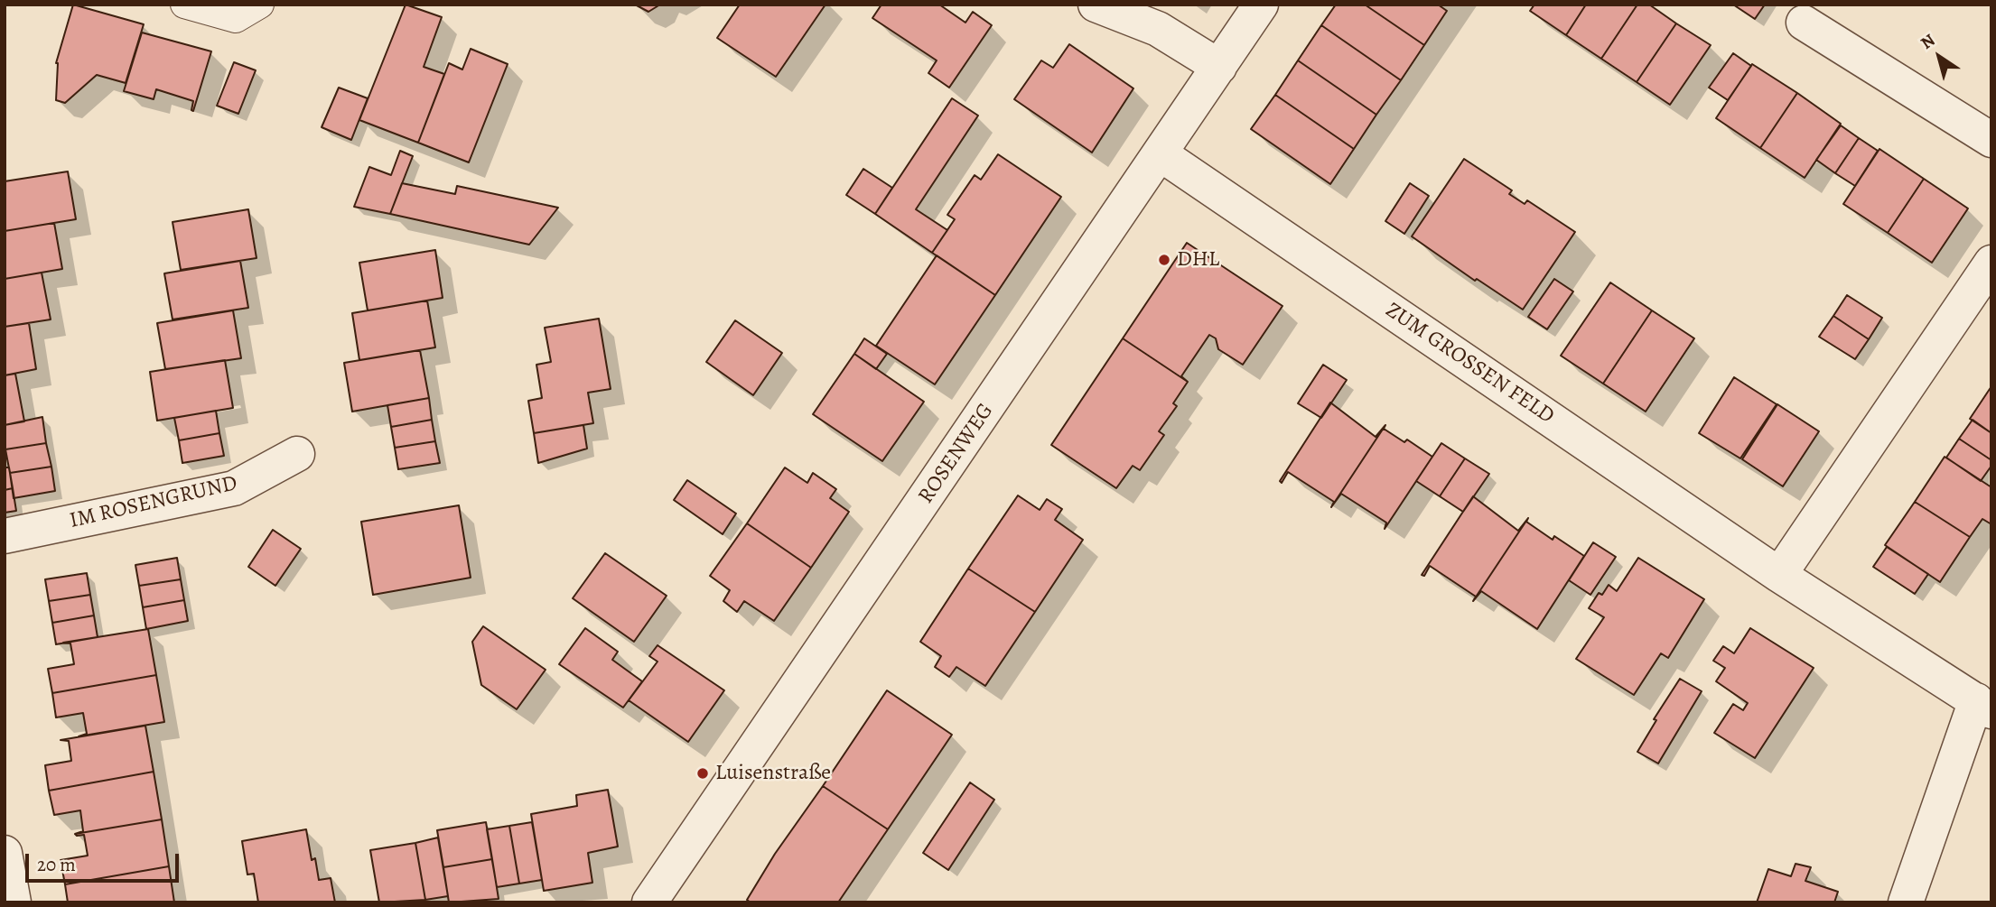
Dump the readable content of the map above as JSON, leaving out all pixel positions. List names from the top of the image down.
{
  "streets": {
    "street": ["ZUM GROSSEN FELD", "ROSENWEG", "IM ROSENGRUND"]
  },
  "crossings": [
    ["ZUM GROSSEN FELD", "ROSENWEG"]
  ],
  "places": ["DHL", "Luisenstraße"],
  "scale_bar": "20 m",
  "north": "top left"
}
